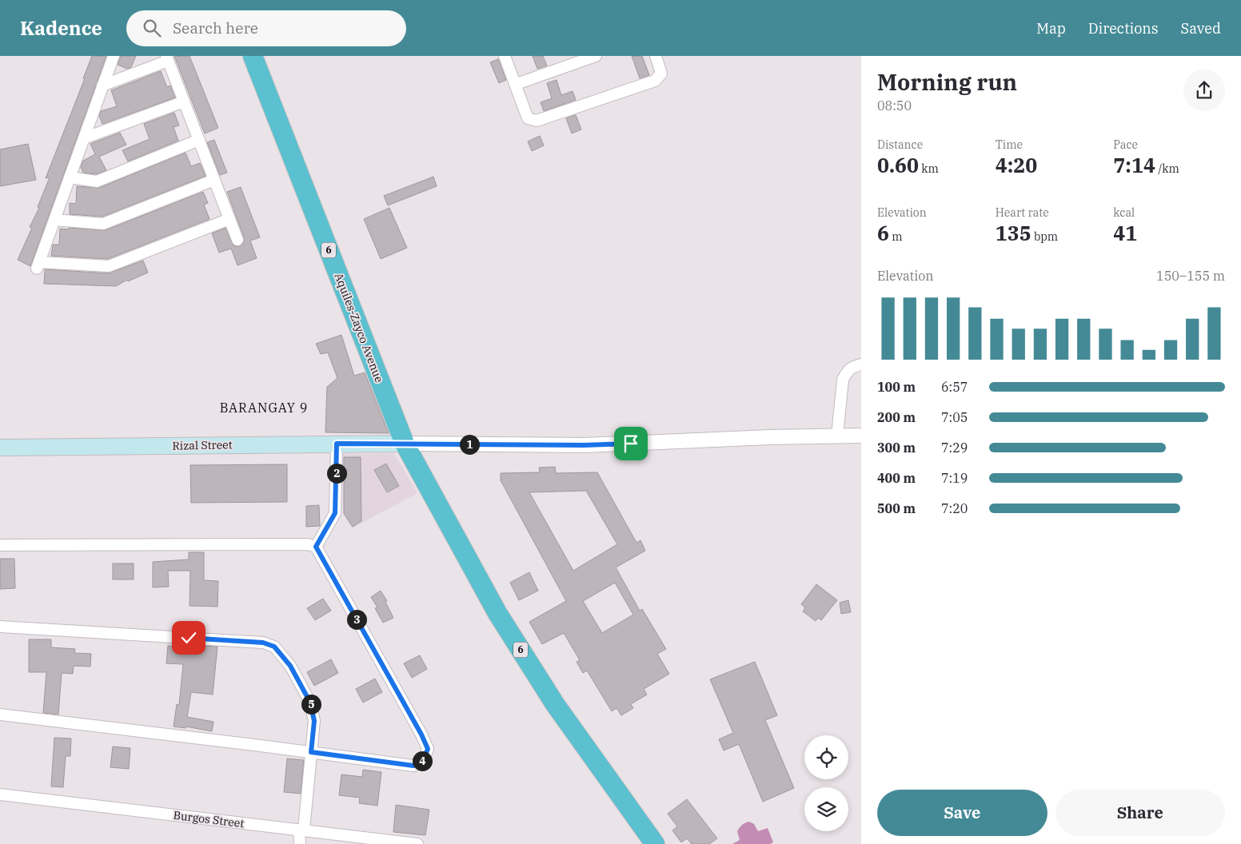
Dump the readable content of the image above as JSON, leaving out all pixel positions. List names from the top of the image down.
{
  "streets": {
    "highway": ["6", "Aquiles-Zayco Avenue"],
    "main road": ["Rizal Street"],
    "street": ["Burgos Street"]
  },
  "crossings": [
    ["6", "Aquiles-Zayco Avenue"],
    ["6", "Rizal Street"],
    ["Aquiles-Zayco Avenue", "Rizal Street"]
  ],
  "districts": ["BARANGAY 9"],
  "page": {
    "header": "Kadence",
    "search": "Search here",
    "nav": ["Map", "Directions", "Saved"],
    "heading": ["Morning run", "08:50"],
    "stats": [
      ["Distance", "0.60 km"],
      ["Time", "4:20"],
      ["Pace", "7:14 /km"],
      ["Elevation", "6 m"],
      ["Heart rate", "135 bpm"],
      ["kcal", "41"]
    ],
    "chart": ["Elevation", "150–155 m"],
    "list": [
      {
        "name": "100 m",
        "note": "6:57"
      },
      {
        "name": "200 m",
        "note": "7:05"
      },
      {
        "name": "300 m",
        "note": "7:29"
      },
      {
        "name": "400 m",
        "note": "7:19"
      },
      {
        "name": "500 m",
        "note": "7:20"
      }
    ],
    "pins": [
      "1",
      "2",
      "3",
      "5",
      "4"
    ],
    "buttons": ["Save", "Share"]
  }
}
